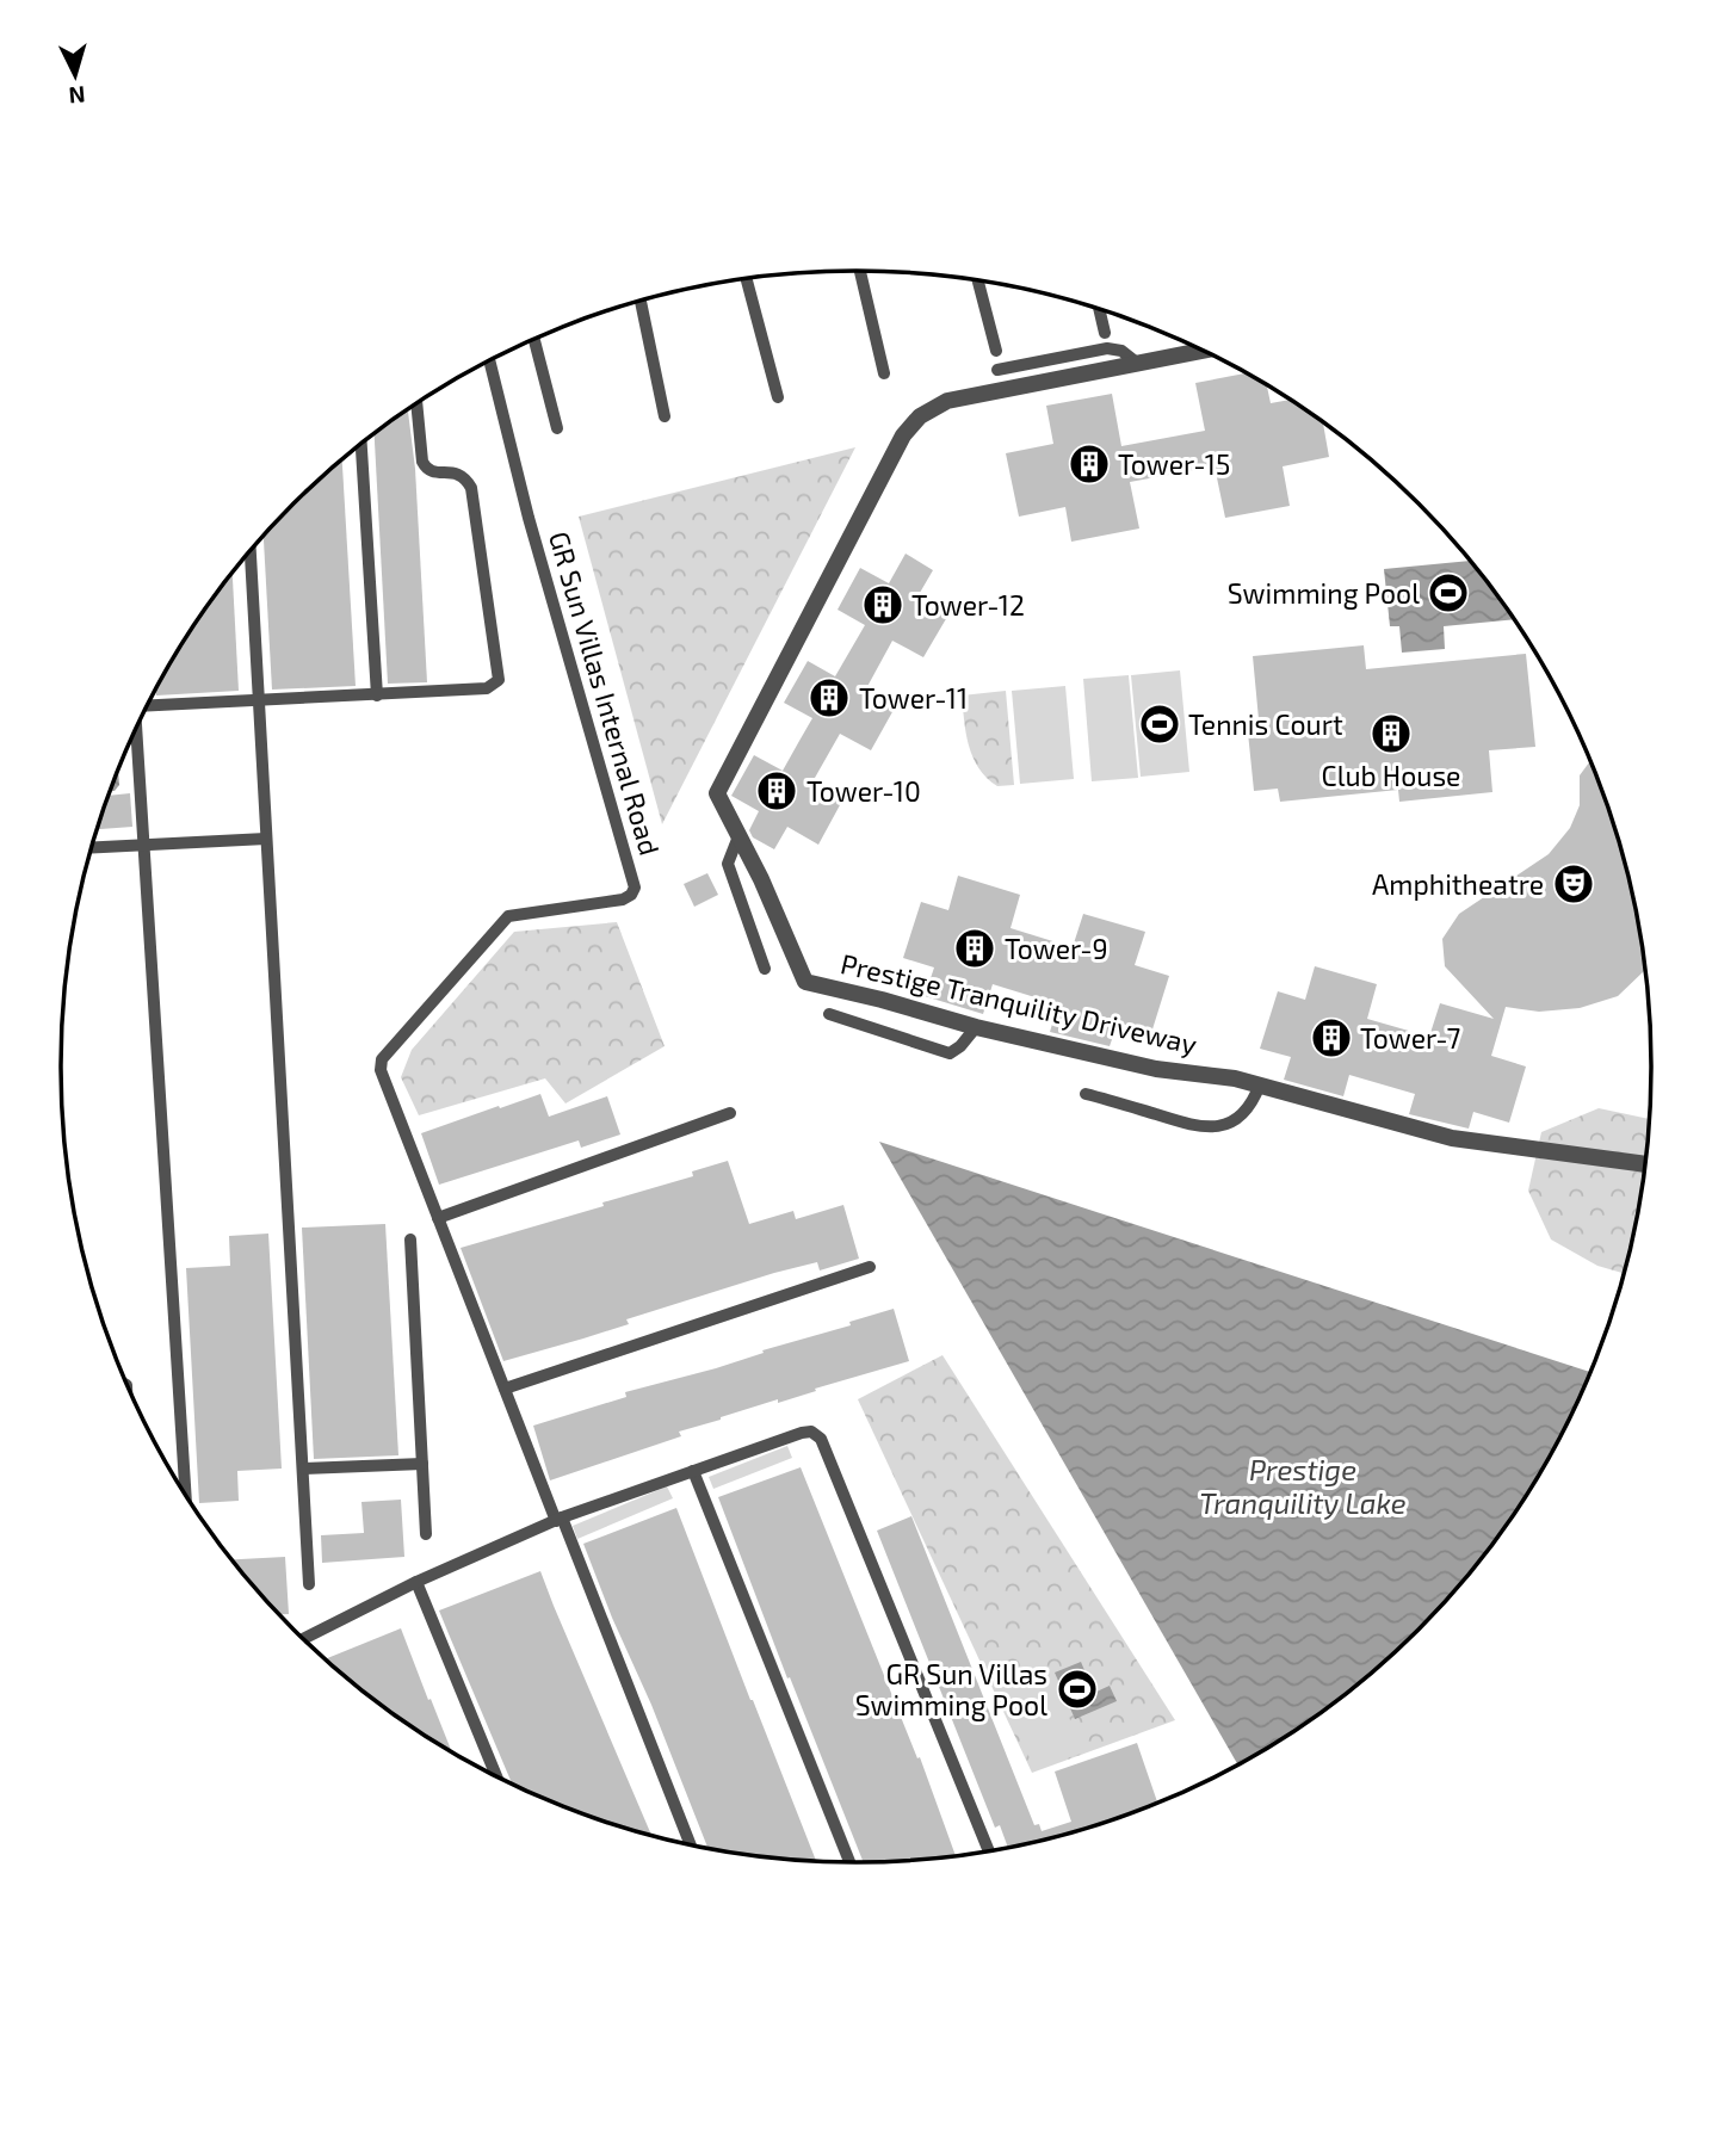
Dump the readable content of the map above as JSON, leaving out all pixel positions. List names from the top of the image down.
{
  "streets": {
    "street": ["Prestige Tranquility Driveway"],
    "lane": ["GR Sun Villas Internal Road"]
  },
  "water": ["Prestige Tranquility Lake"],
  "places": {
    "building": [
      "Tower-15",
      "Tower-12",
      "Tower-11",
      "Club House",
      "Tower-10",
      "Tower-9",
      "Tower-7"
    ],
    "sports": ["Swimming Pool", "Tennis Court", "GR Sun Villas Swimming Pool"],
    "theatre": ["Amphitheatre"]
  },
  "north": "bottom"
}
